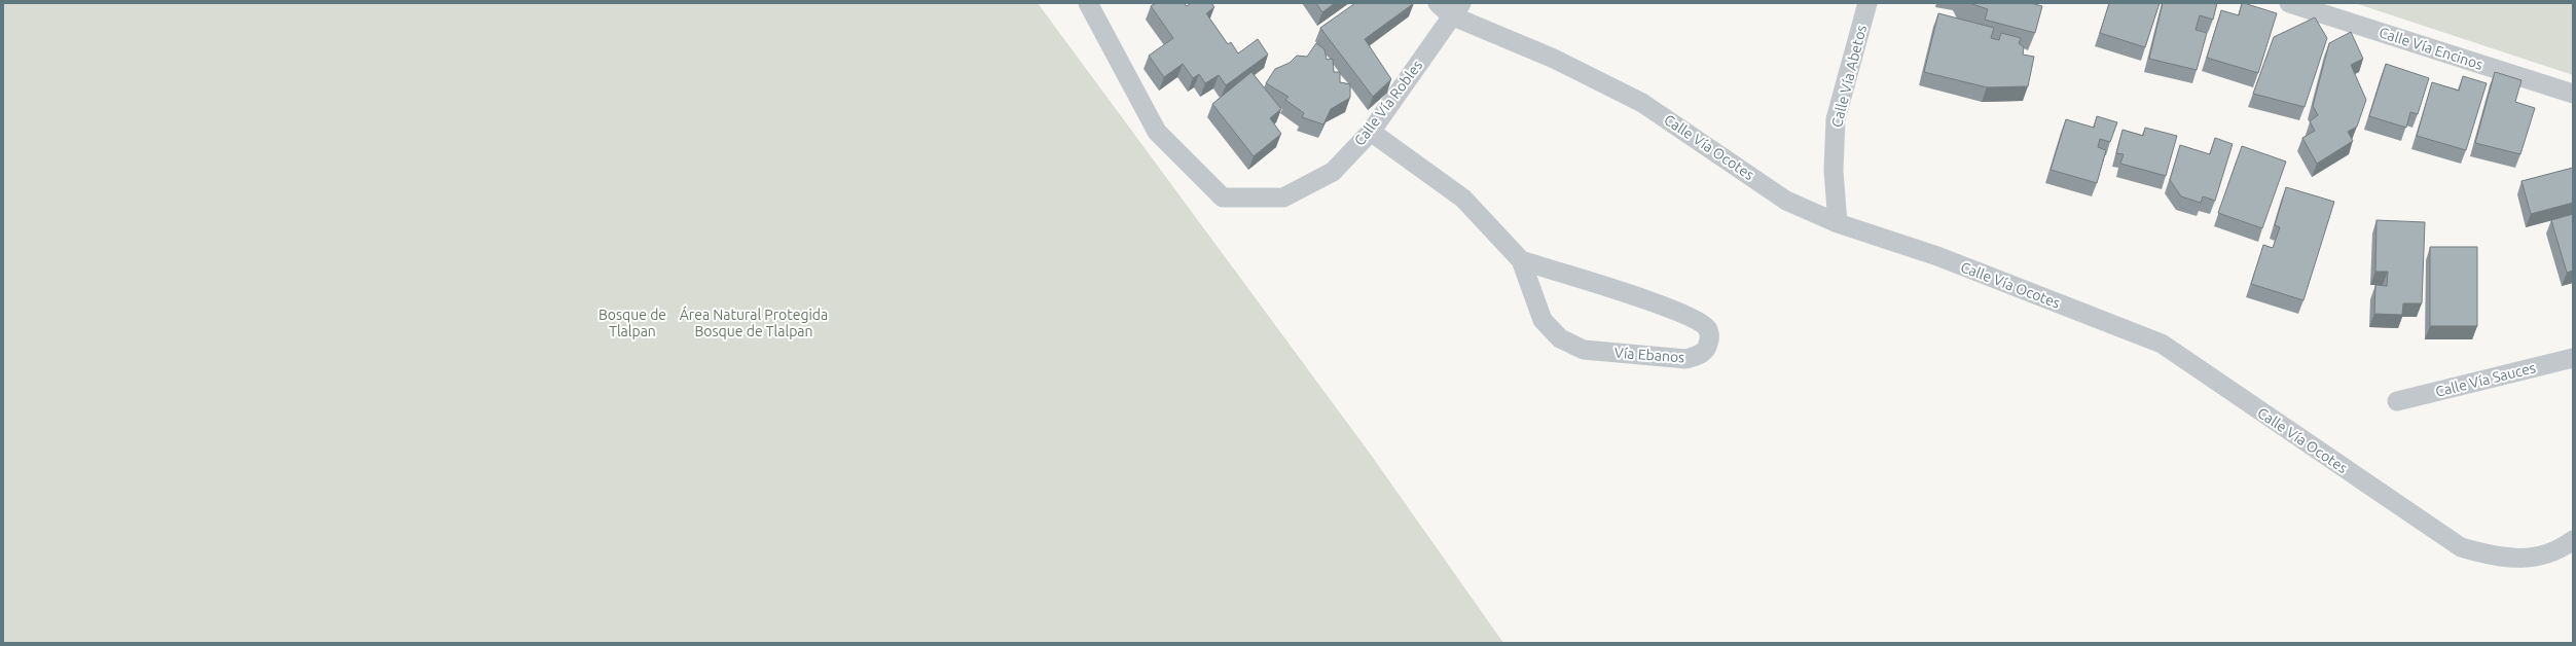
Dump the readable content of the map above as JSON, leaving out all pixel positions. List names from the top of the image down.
{
  "streets": {
    "street": [
      "Calle Vía Encinos",
      "Calle Vía Abetos",
      "Calle Vía Robles",
      "Calle Vía Ocotes",
      "Vía Ebanos",
      "Calle Vía Sauces"
    ]
  },
  "crossings": [
    ["Calle Vía Abetos", "Calle Vía Ocotes"],
    ["Calle Vía Robles", "Calle Vía Ocotes"],
    ["Calle Vía Robles", "Vía Ebanos"]
  ],
  "parks": ["Bosque de Tlalpan", "Área Natural Protegida Bosque de Tlalpan"]
}
